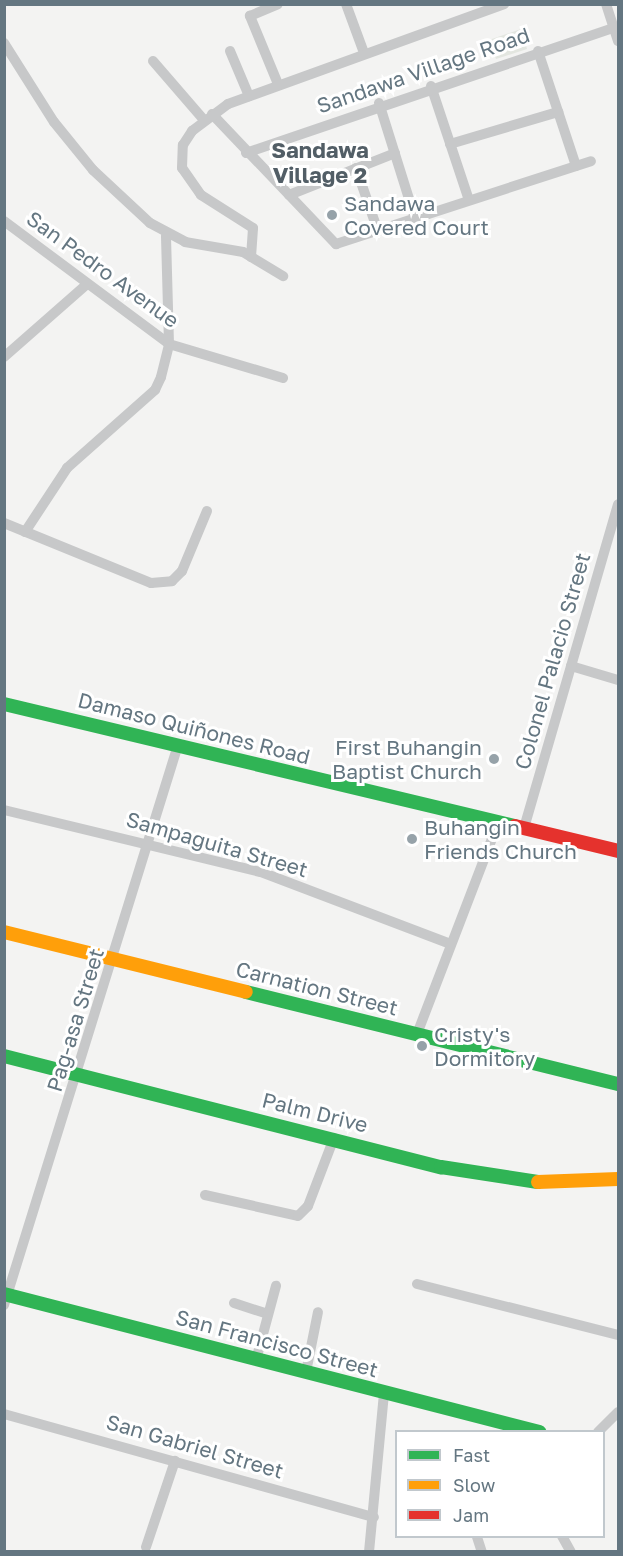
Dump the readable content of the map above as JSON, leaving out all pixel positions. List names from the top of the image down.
{
  "streets": {
    "street": [
      "Sandawa Village Road",
      "San Pedro Avenue",
      "Colonel Palacio Street",
      "Damaso Quiñones Road",
      "Sampaguita Street",
      "Carnation Street",
      "Pag-asa Street",
      "Palm Drive",
      "San Francisco Street",
      "San Gabriel Street"
    ]
  },
  "crossings": [
    ["Colonel Palacio Street", "Damaso Quiñones Road"],
    ["Damaso Quiñones Road", "Pag-asa Street"],
    ["Sampaguita Street", "Pag-asa Street"],
    ["Carnation Street", "Pag-asa Street"],
    ["Pag-asa Street", "Palm Drive"],
    ["Pag-asa Street", "San Francisco Street"]
  ],
  "districts": ["Sandawa Village 2"],
  "places": [
    "Sandawa Covered Court",
    "First Buhangin Baptist Church",
    "Buhangin Friends Church",
    "Cristy's Dormitory"
  ],
  "legend": ["Fast", "Slow", "Jam"]
}
